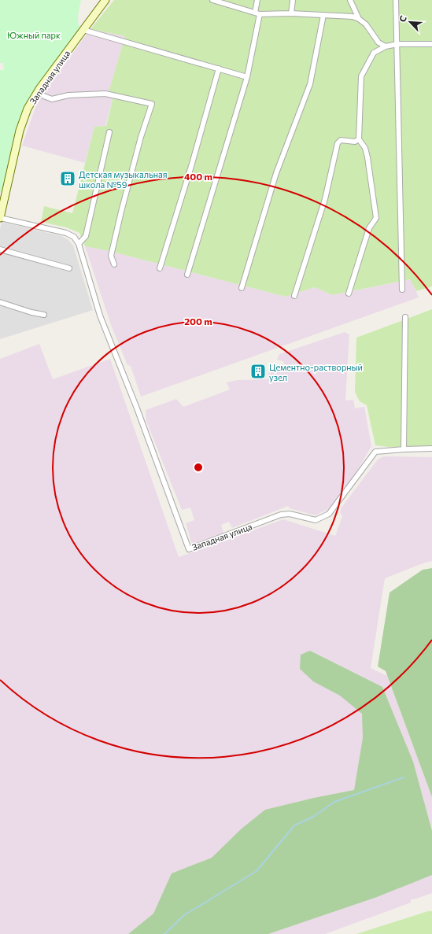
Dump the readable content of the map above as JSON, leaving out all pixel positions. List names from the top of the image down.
{
  "streets": {
    "street": ["Западная улица"]
  },
  "parks": ["Южный парк"],
  "places": {
    "building": ["Детская музыкальная школа №59", "Цементно-растворный узел"]
  },
  "north": "top left",
  "rings": ["400 m", "200 m"]
}
